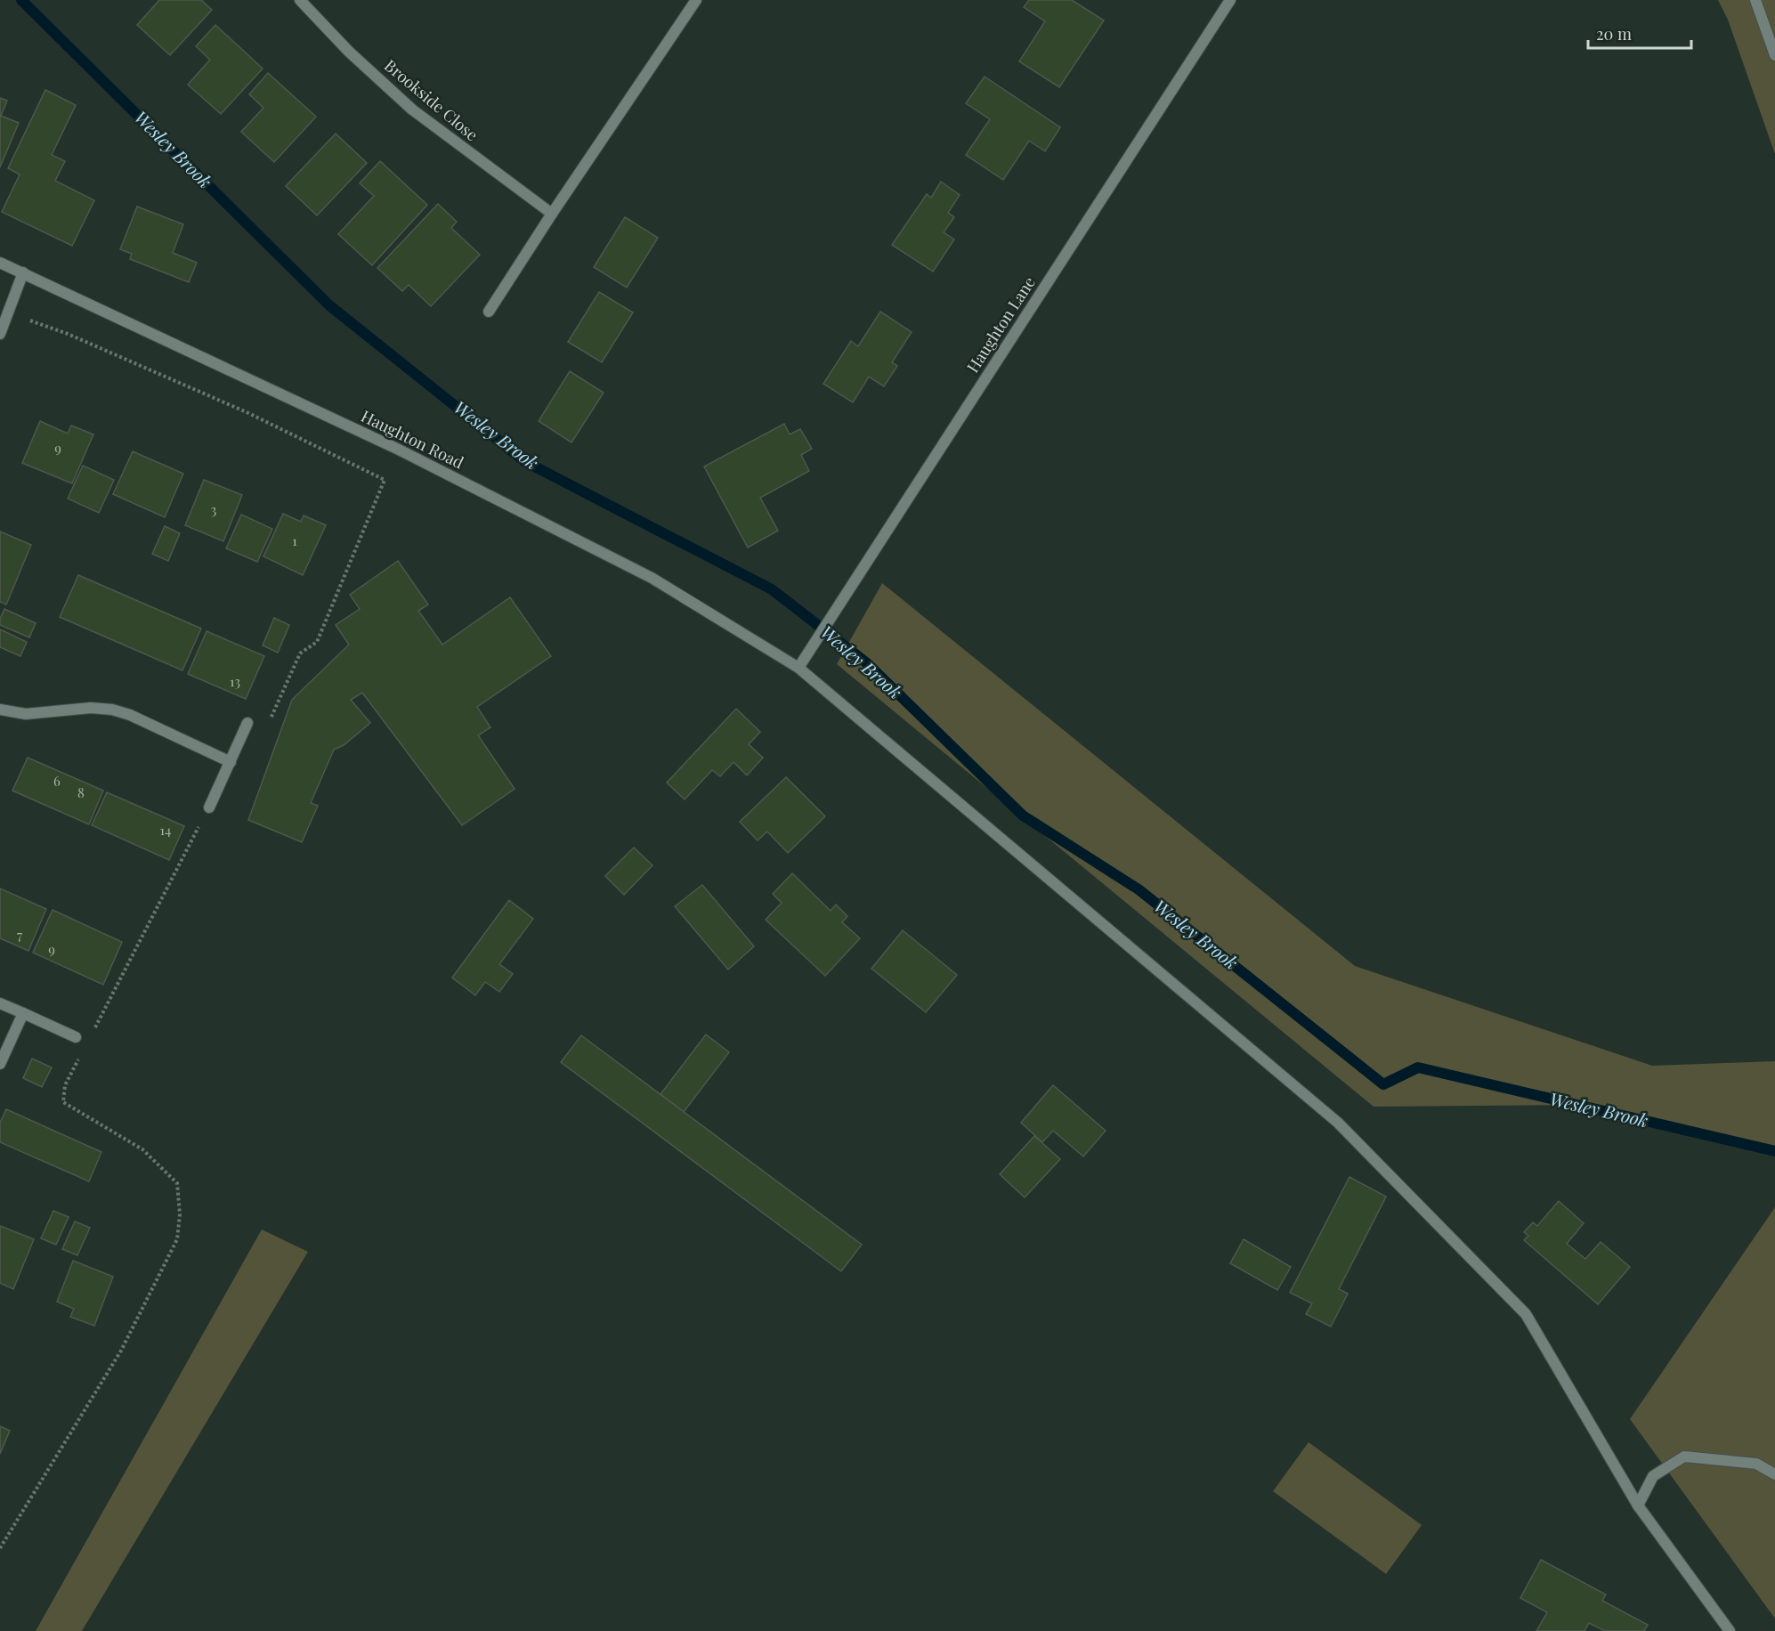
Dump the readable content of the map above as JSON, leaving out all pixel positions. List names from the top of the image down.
{
  "streets": {
    "street": ["Brookside Close", "Haughton Lane", "Haughton Road"]
  },
  "crossings": [
    ["Haughton Lane", "Haughton Road"]
  ],
  "water": ["Wesley Brook"],
  "house_numbers": [
    "9",
    "3",
    "1",
    "13",
    "6",
    "8",
    "14",
    "7",
    "9"
  ],
  "scale_bar": "20 m"
}
